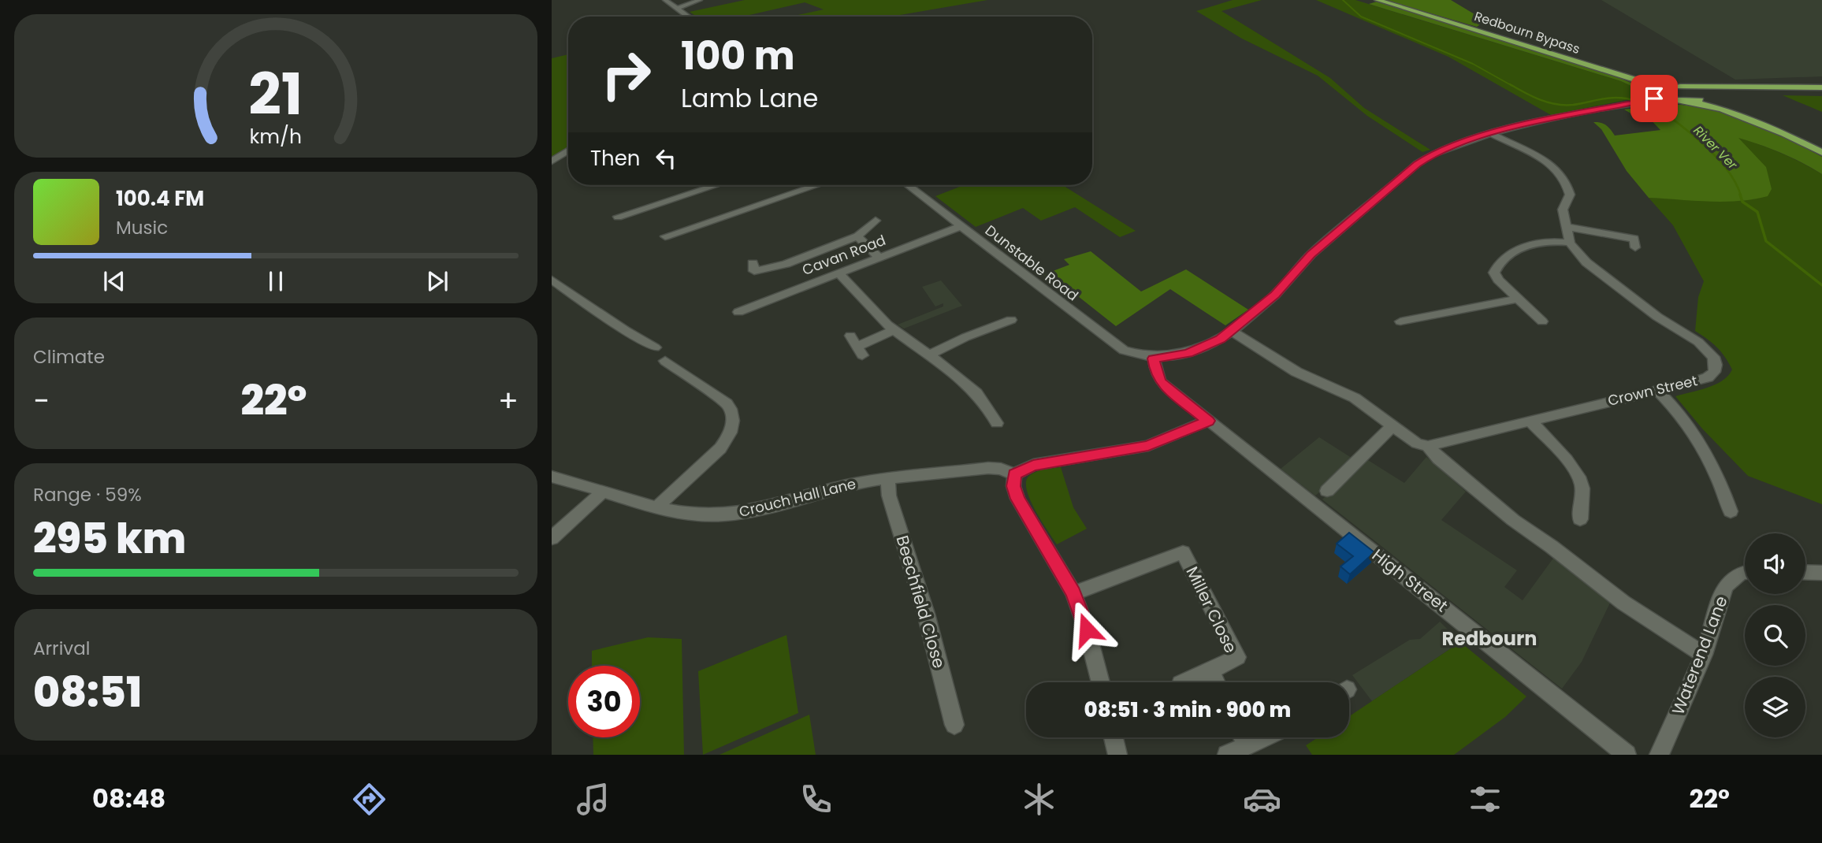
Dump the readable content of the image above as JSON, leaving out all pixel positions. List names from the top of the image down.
{
  "streets": {
    "main road": ["Redbourn Bypass"],
    "street": [
      "Cavan Road",
      "Dunstable Road",
      "Crown Street",
      "Crouch Hall Lane",
      "High Street",
      "Beechfield Close",
      "Miller Close",
      "Waterend Lane"
    ]
  },
  "crossings": [
    ["Cavan Road", "Dunstable Road"],
    ["Dunstable Road", "High Street"],
    ["Crouch Hall Lane", "Beechfield Close"]
  ],
  "districts": ["Redbourn"],
  "water": ["River Ver"],
  "page": {
    "turn": ["100 m", "Lamb Lane"],
    "then": "Then",
    "song": ["100.4 FM", "Music"],
    "tile": [
      "Climate",
      ["Range · 59%", "295 km"],
      ["Arrival", "08:51"]
    ],
    "heat": ["−", "22°", "+"],
    "limit": "30",
    "trip": "08:51 · 3 min · 900 m",
    "tabs": ["08:48", "22°"],
    "gauge": ["21", "km/h"]
  }
}
